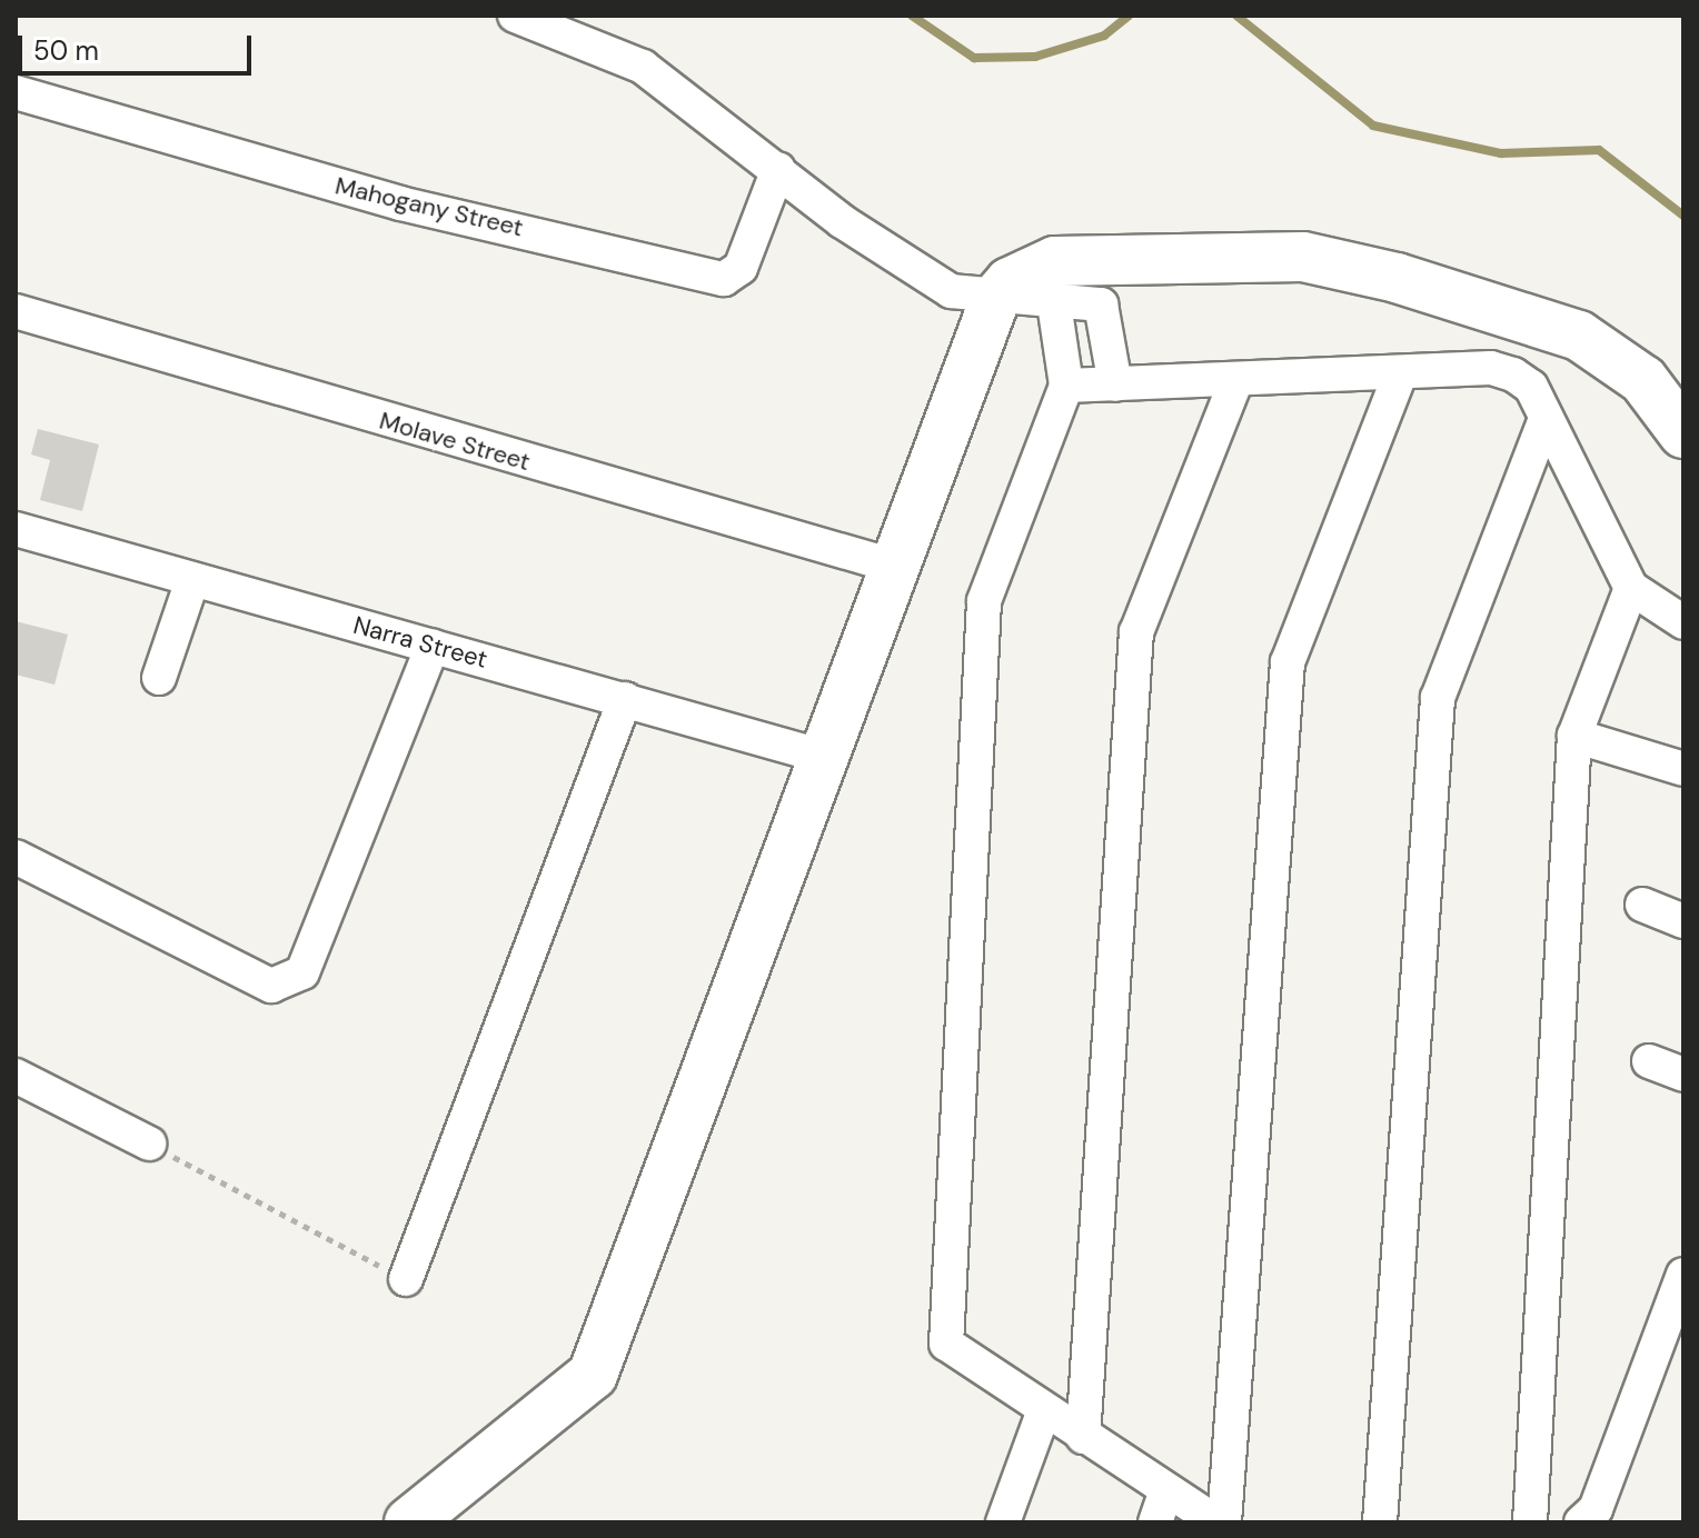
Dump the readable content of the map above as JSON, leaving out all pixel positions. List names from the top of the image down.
{
  "streets": {
    "street": ["Mahogany Street", "Molave Street", "Narra Street"]
  },
  "scale_bar": "50 m"
}
